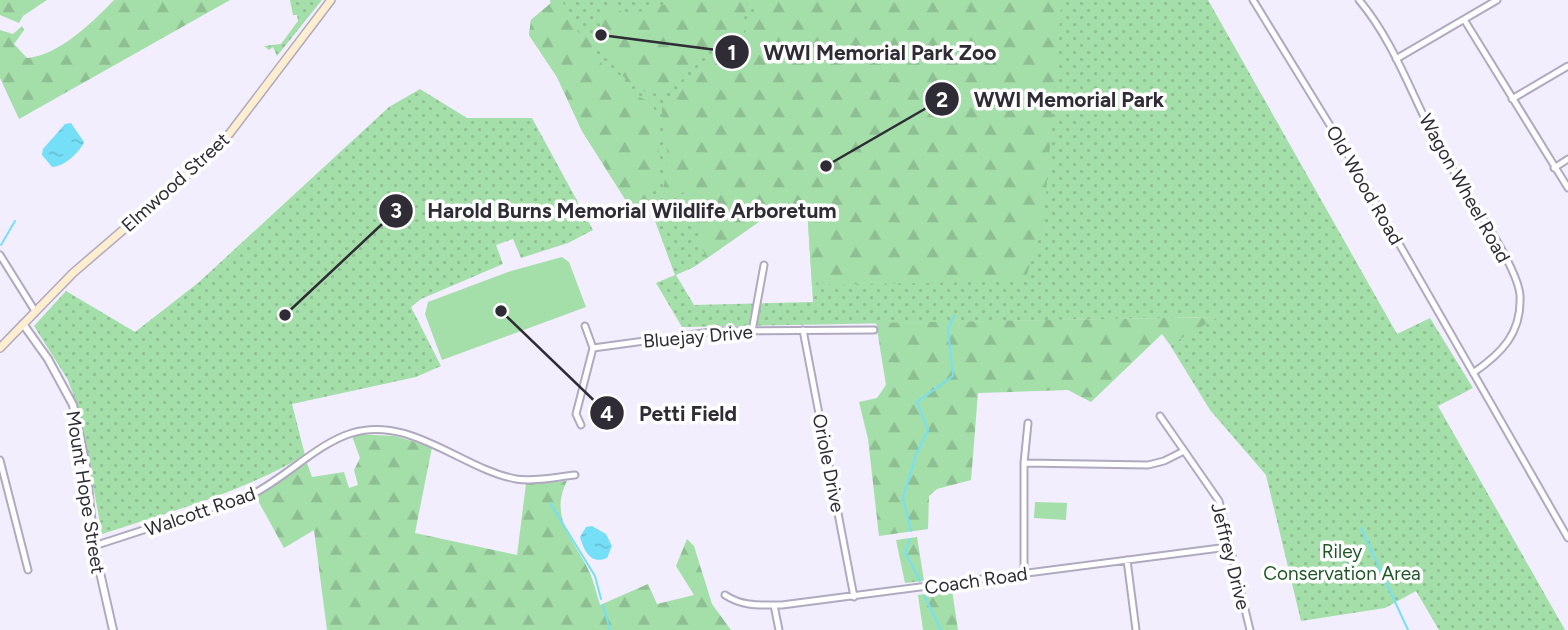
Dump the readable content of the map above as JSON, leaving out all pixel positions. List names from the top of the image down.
{
  "streets": {
    "main road": ["Elmwood Street"],
    "street": [
      "Old Wood Road",
      "Wagon Wheel Road",
      "Bluejay Drive",
      "Oriole Drive",
      "Mount Hope Street",
      "Walcott Road",
      "Jeffrey Drive",
      "Coach Road"
    ]
  },
  "crossings": [
    ["Elmwood Street", "Mount Hope Street"],
    ["Old Wood Road", "Wagon Wheel Road"],
    ["Bluejay Drive", "Oriole Drive"],
    ["Oriole Drive", "Coach Road"],
    ["Mount Hope Street", "Walcott Road"],
    ["Jeffrey Drive", "Coach Road"]
  ],
  "parks": ["Riley Conservation Area"],
  "places": [
    "WWI Memorial Park Zoo",
    "WWI Memorial Park",
    "Petti Field",
    "Harold Burns Memorial Wildlife Arboretum"
  ]
}
